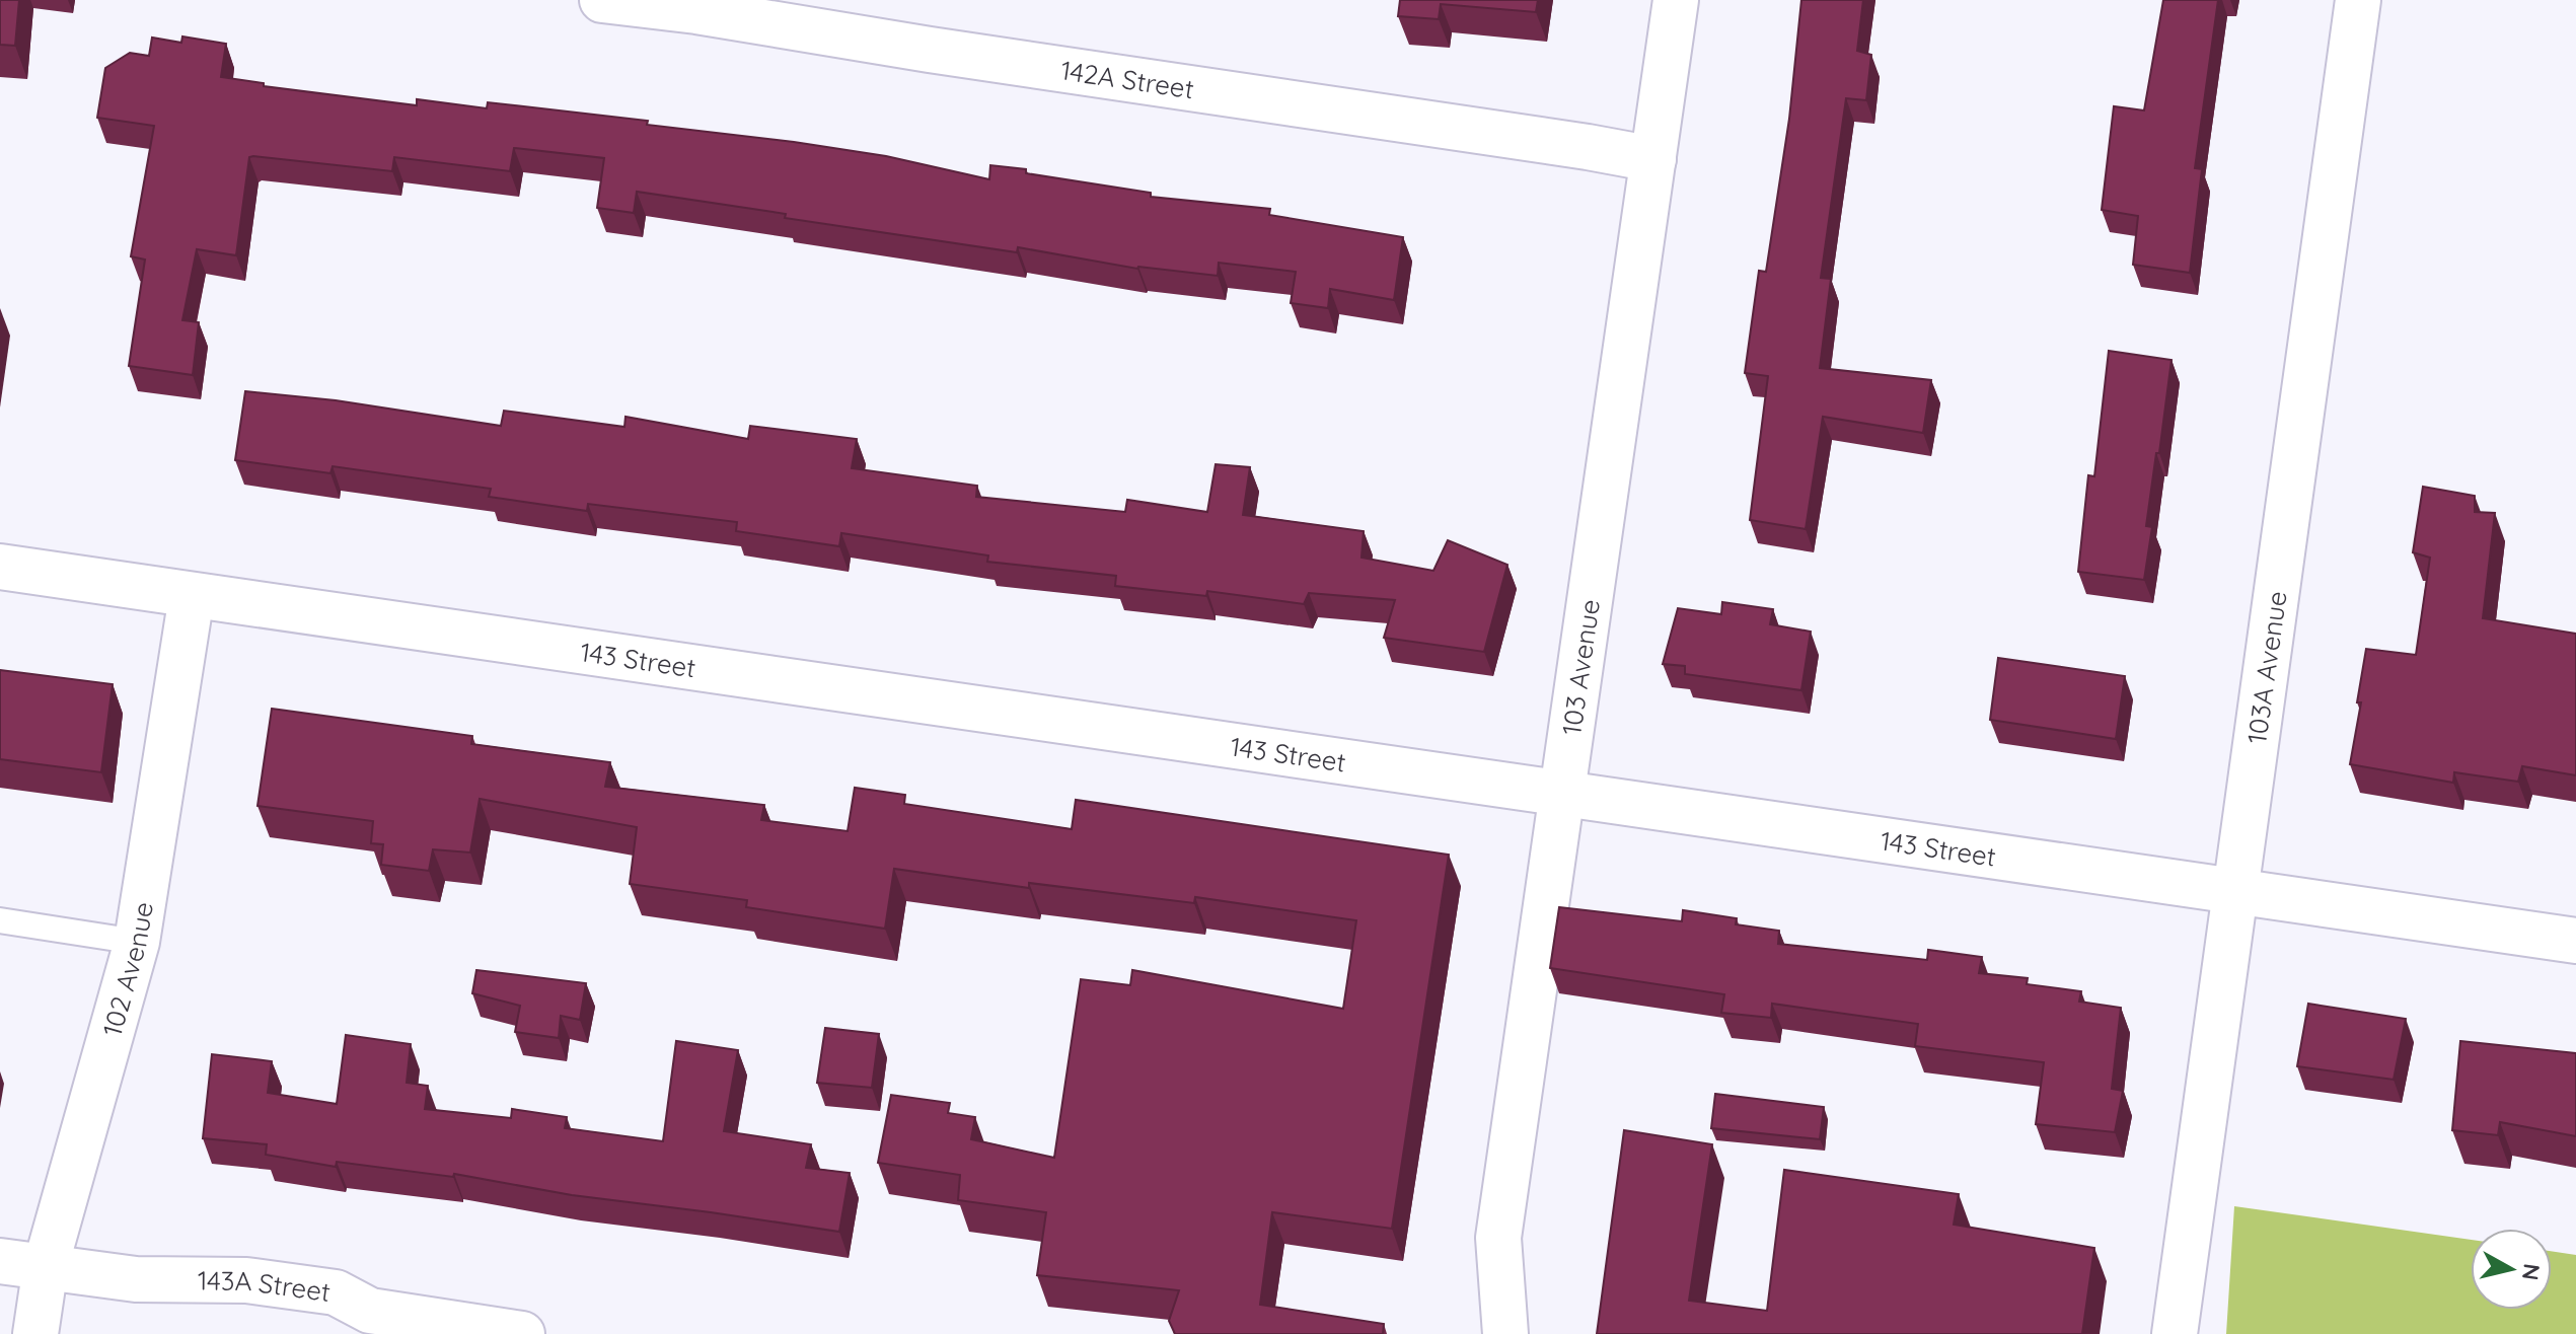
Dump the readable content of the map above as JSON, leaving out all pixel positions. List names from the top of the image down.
{
  "streets": {
    "street": [
      "142A Street",
      "143 Street",
      "103 Avenue",
      "103A Avenue",
      "102 Avenue",
      "143A Street"
    ]
  },
  "crossings": [
    ["142A Street", "103 Avenue"],
    ["143 Street", "103 Avenue"],
    ["143 Street", "103A Avenue"],
    ["143 Street", "102 Avenue"],
    ["102 Avenue", "143A Street"]
  ],
  "north": "right"
}
